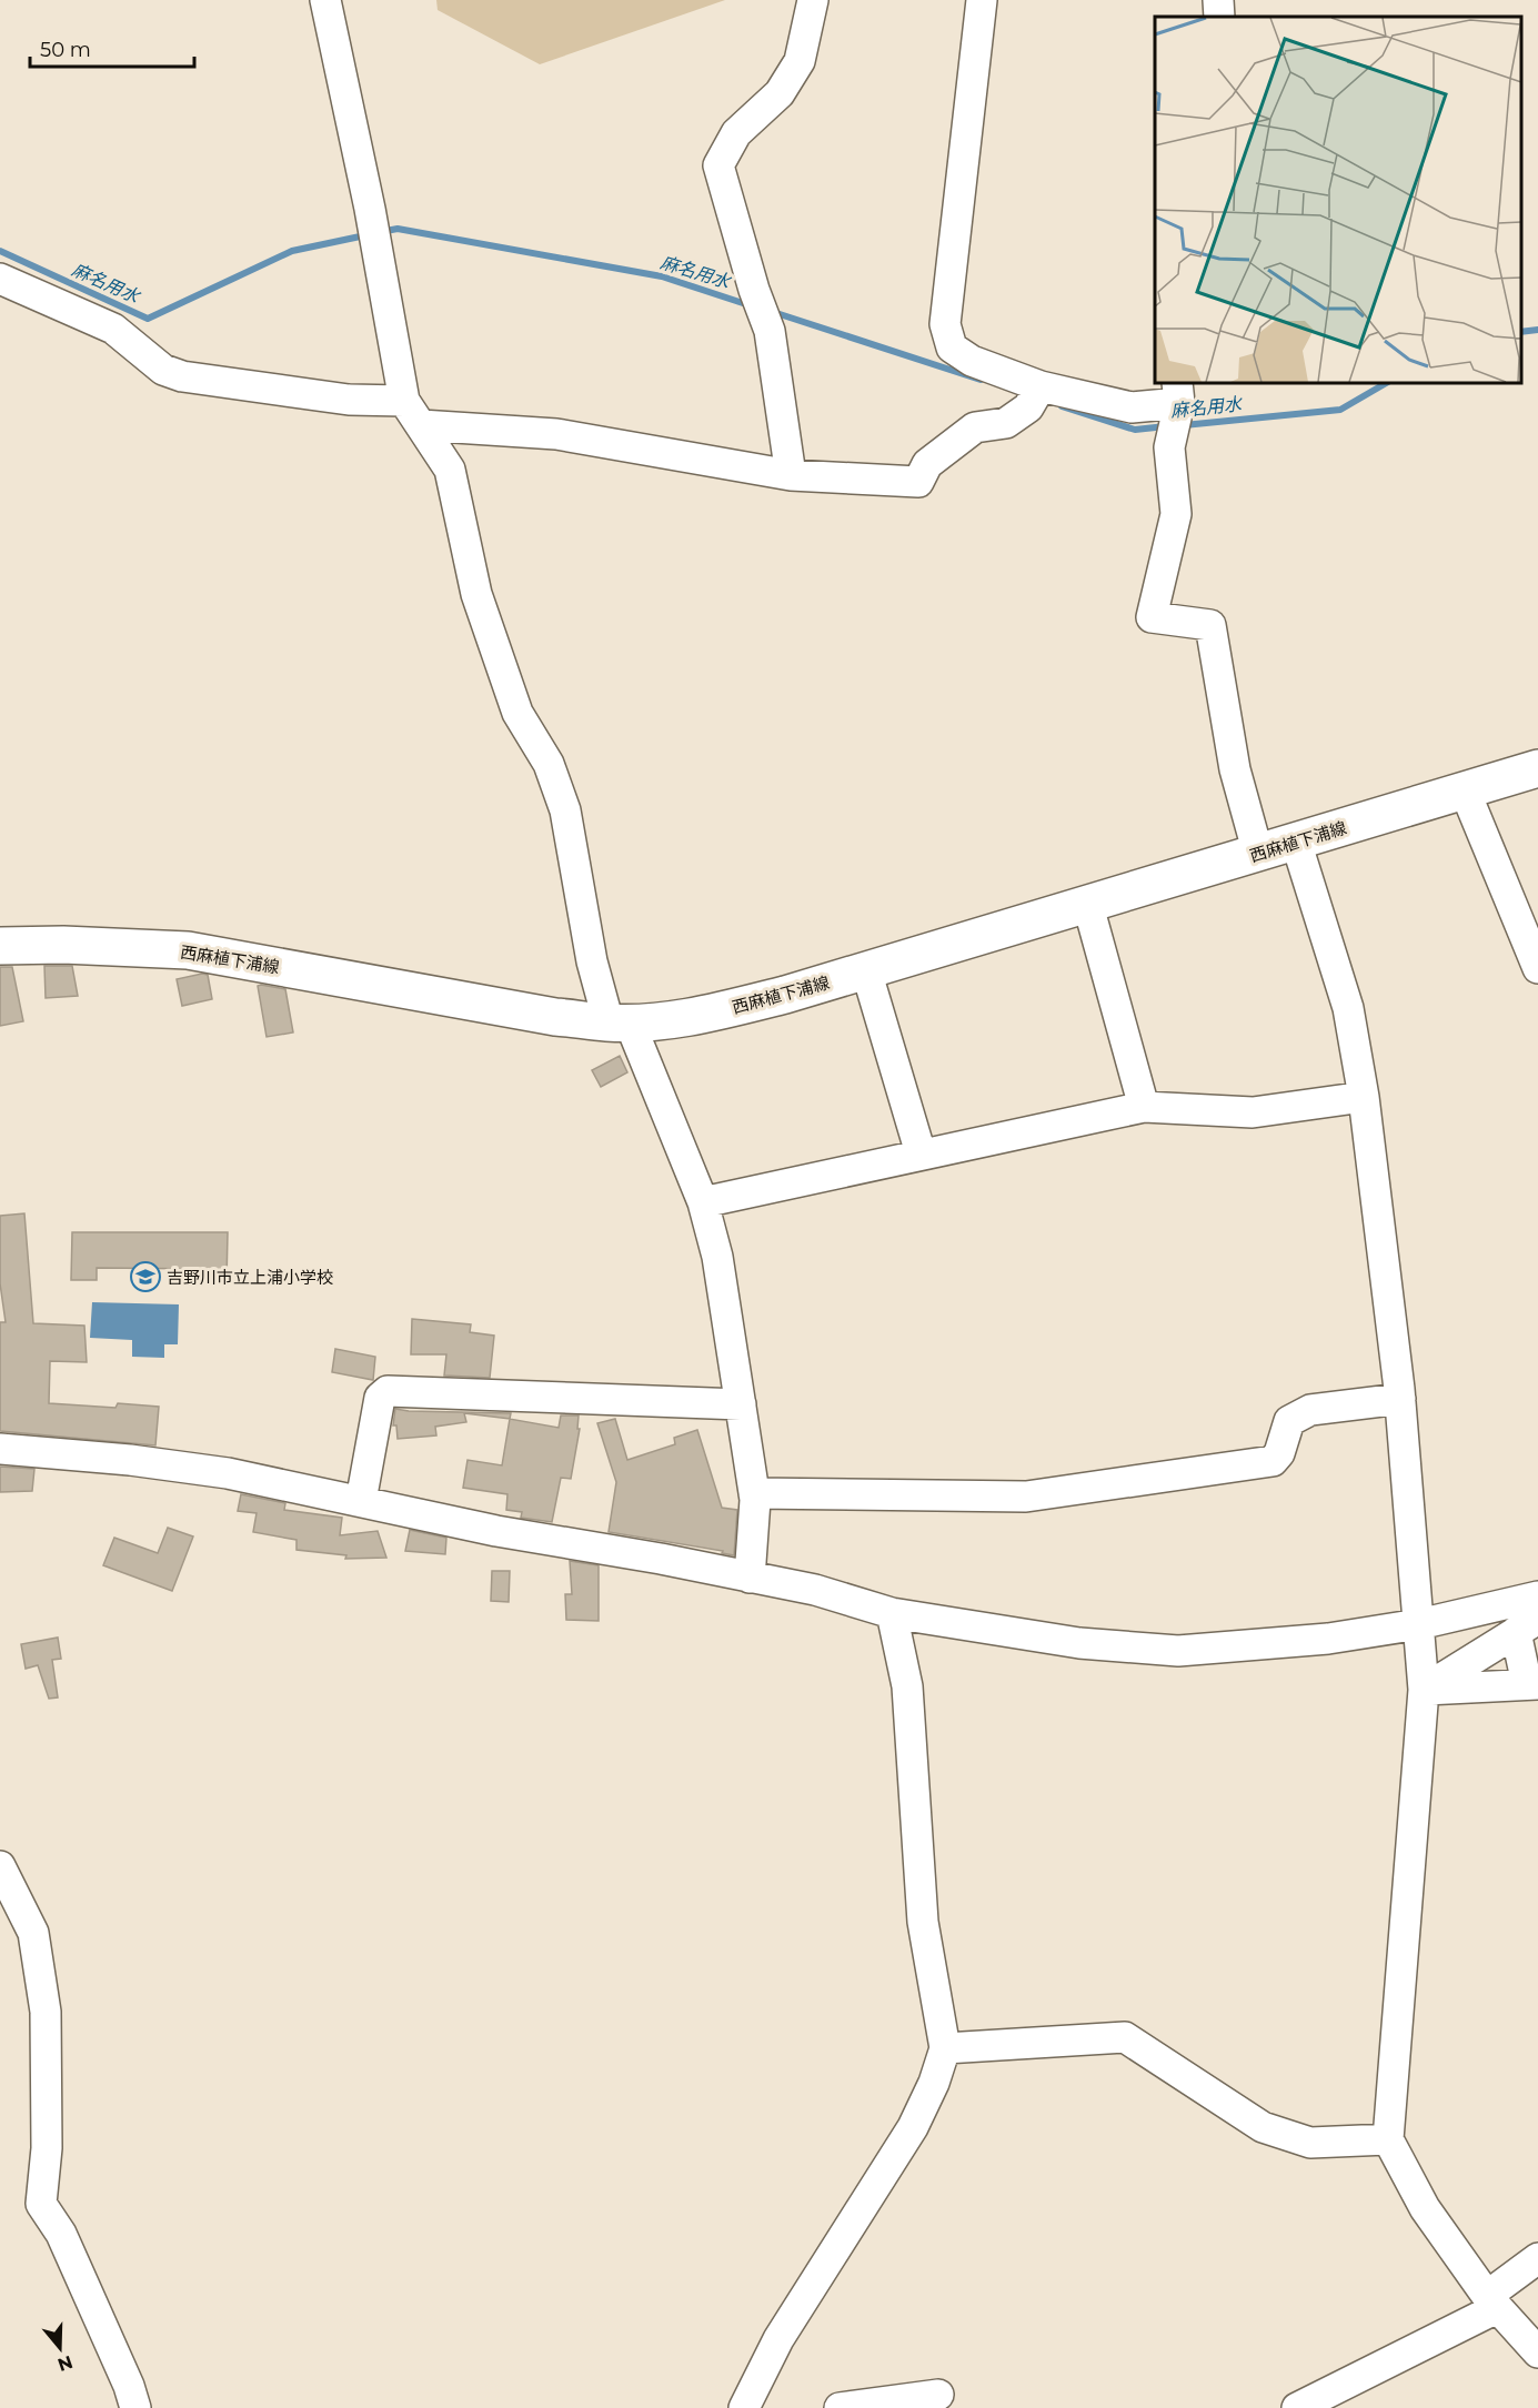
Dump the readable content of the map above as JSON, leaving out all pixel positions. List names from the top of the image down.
{
  "streets": {
    "main road": ["西麻植下浦線"]
  },
  "water": ["麻名用水"],
  "places": {
    "school or university": ["吉野川市立上浦小学校"]
  },
  "scale_bar": "50 m",
  "north": "bottom"
}
